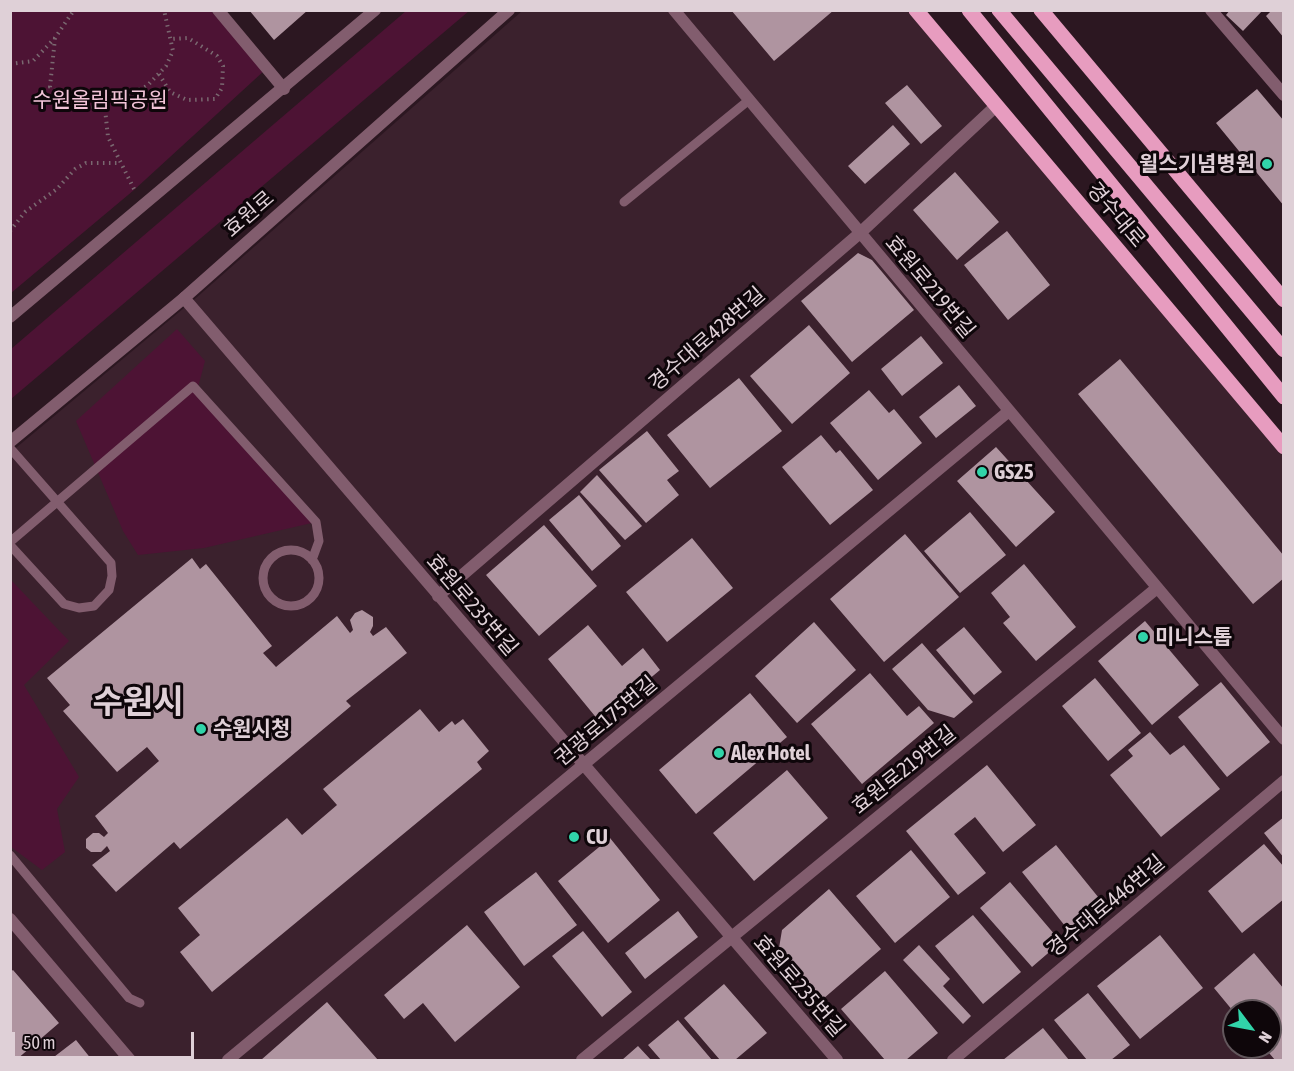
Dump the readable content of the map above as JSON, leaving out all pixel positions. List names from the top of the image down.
{
  "streets": {
    "main road": ["경수대로"],
    "street": [
      "효원로",
      "효원로219번길",
      "경수대로428번길",
      "효원로235번길",
      "권광로175번길",
      "경수대로446번길"
    ]
  },
  "crossings": [
    ["효원로", "효원로235번길"],
    ["경수대로", "경수대로428번길"],
    ["효원로219번길", "경수대로428번길"],
    ["효원로219번길", "효원로235번길"],
    ["효원로219번길", "권광로175번길"],
    ["경수대로428번길", "효원로235번길"],
    ["효원로235번길", "권광로175번길"]
  ],
  "districts": ["수원시"],
  "parks": ["수원올림픽공원"],
  "places": [
    "윌스기념병원",
    "GS25",
    "미니스톱",
    "수원시청",
    "Alex Hotel",
    "CU"
  ],
  "scale_bar": "50 m",
  "north": "bottom right"
}
